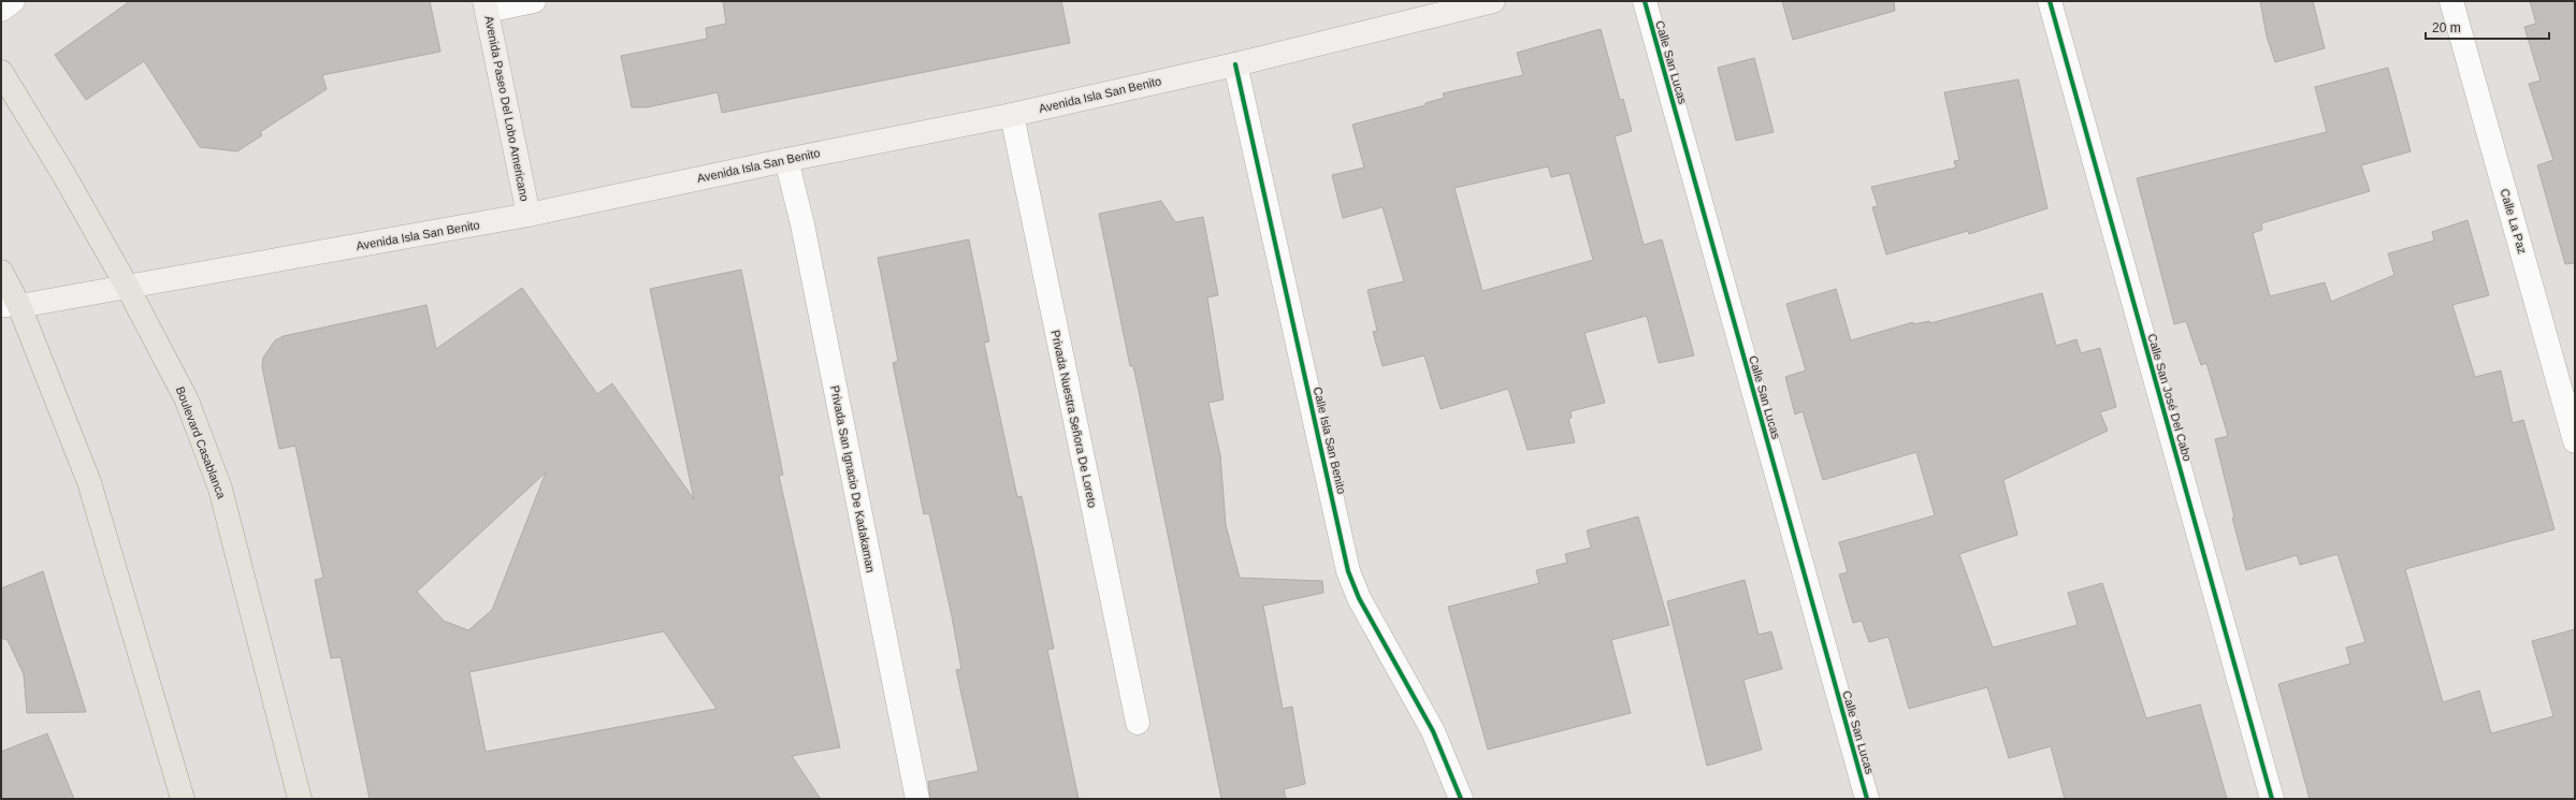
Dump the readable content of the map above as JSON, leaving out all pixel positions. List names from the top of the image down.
{
  "streets": {
    "main road": ["Avenida Isla San Benito", "Avenida Paseo Del Lobo Americano", "Boulevard Casablanca"],
    "street": [
      "Calle San Lucas",
      "Calle La Paz",
      "Calle San José Del Cabo",
      "Privada Nuestra Señora De Loreto",
      "Calle Isla San Benito",
      "Privada San Ignacio De Kadakaman"
    ]
  },
  "crossings": [
    ["Avenida Isla San Benito", "Avenida Paseo Del Lobo Americano"],
    ["Avenida Isla San Benito", "Privada Nuestra Señora De Loreto"],
    ["Avenida Isla San Benito", "Calle Isla San Benito"],
    ["Avenida Isla San Benito", "Boulevard Casablanca"],
    ["Avenida Isla San Benito", "Privada San Ignacio De Kadakaman"]
  ],
  "scale_bar": "20 m"
}
